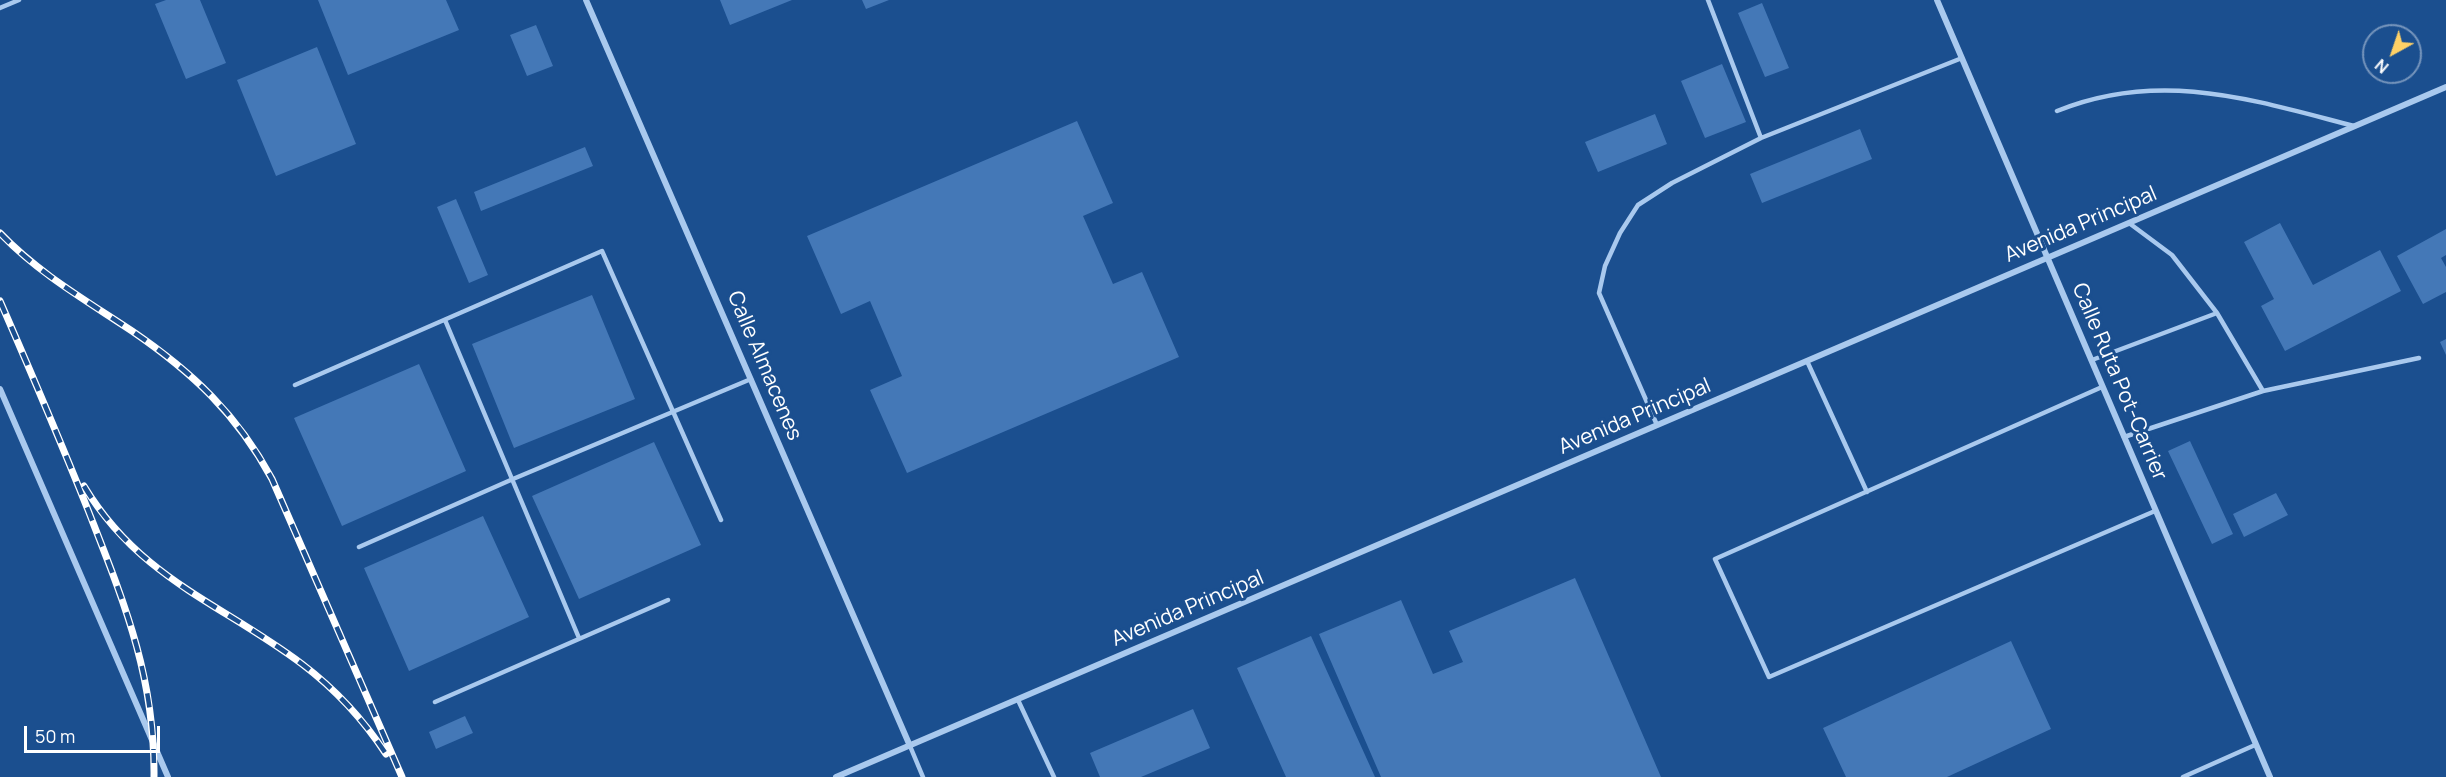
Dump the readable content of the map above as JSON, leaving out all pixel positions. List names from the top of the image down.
{
  "streets": {
    "street": ["Avenida Principal", "Calle Almacenes", "Calle Ruta Pot-Carrier"]
  },
  "crossings": [
    ["Avenida Principal", "Calle Almacenes"],
    ["Avenida Principal", "Calle Ruta Pot-Carrier"]
  ],
  "scale_bar": "50 m",
  "north": "bottom left"
}
